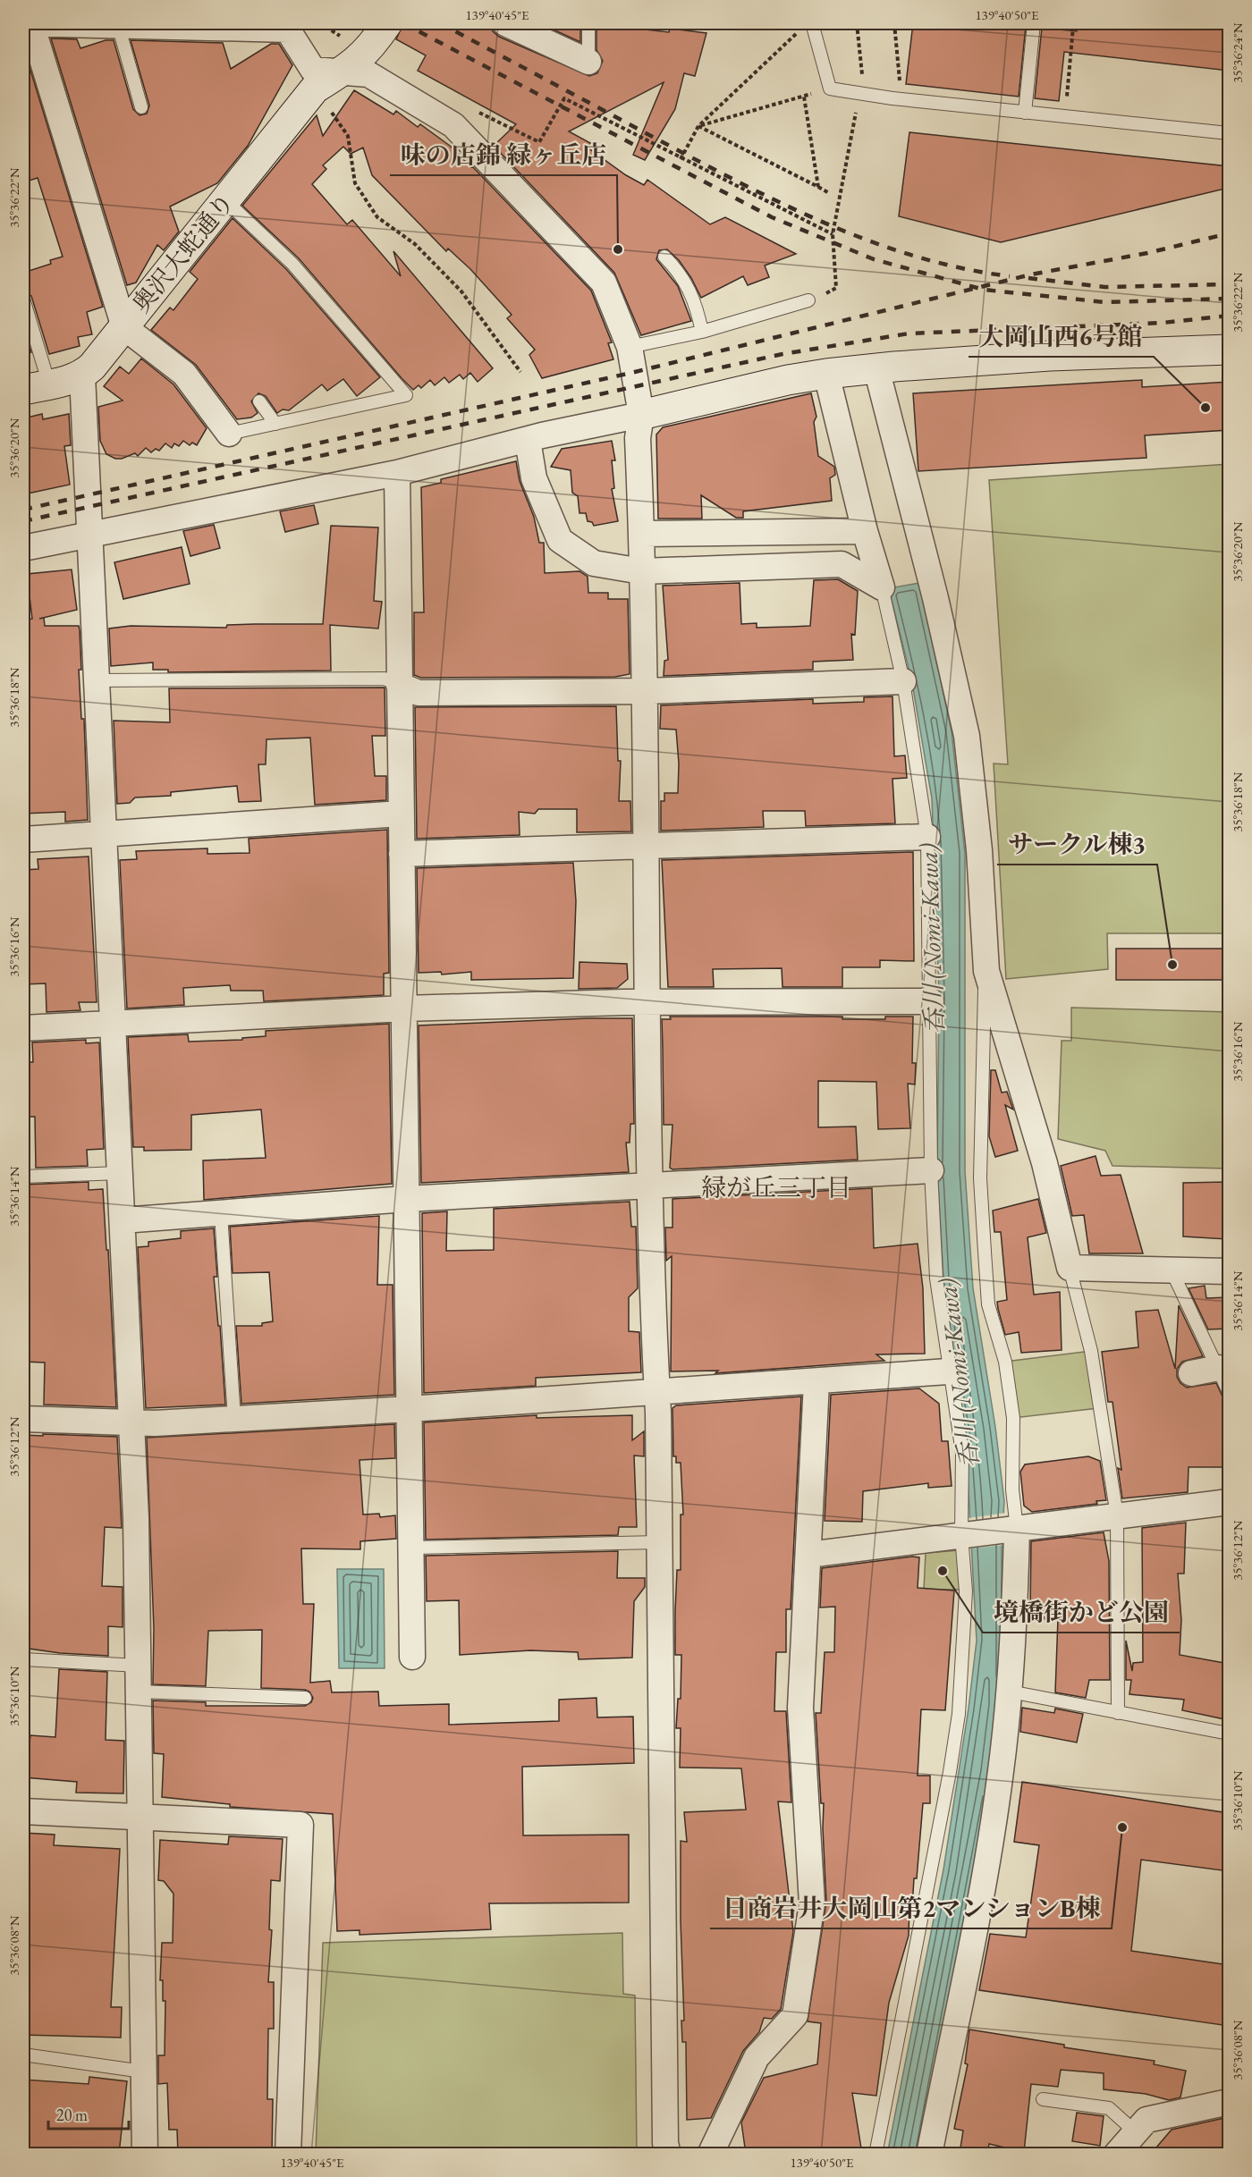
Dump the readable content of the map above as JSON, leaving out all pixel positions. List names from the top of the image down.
{
  "streets": {
    "street": ["奥沢大蛇通り"]
  },
  "districts": ["緑が丘三丁目"],
  "water": ["呑川 (Nomi-Kawa)"],
  "places": [
    "味の店錦 緑ヶ丘店",
    "大岡山西6号館",
    "サークル棟3",
    "境橋街かど公園",
    "日商岩井大岡山第2マンションB棟"
  ],
  "scale_bar": "20 m",
  "coordinates": [
    "139°40'45\"E",
    "139°40'50\"E",
    "35°36'24\"N",
    "35°36'22\"N",
    "35°36'20\"N",
    "35°36'18\"N",
    "35°36'16\"N",
    "35°36'14\"N",
    "35°36'12\"N",
    "35°36'10\"N",
    "35°36'08\"N"
  ]
}
